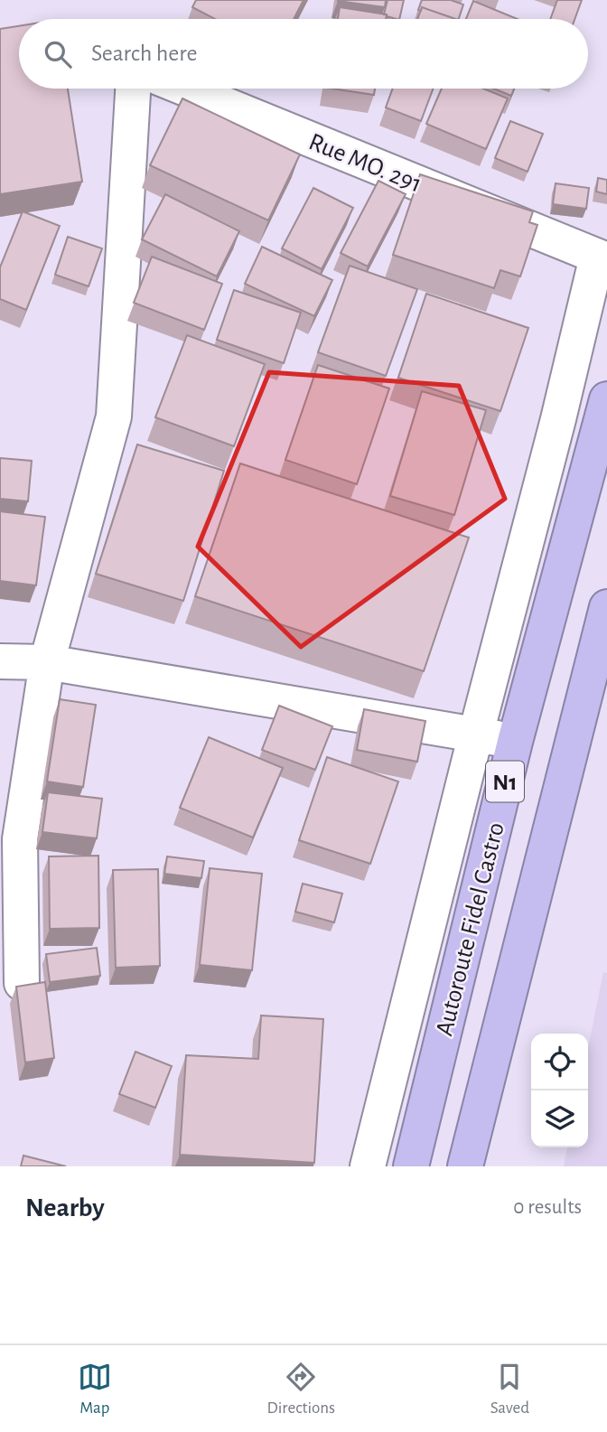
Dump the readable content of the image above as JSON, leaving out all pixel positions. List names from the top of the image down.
{
  "streets": {
    "highway": ["N1", "Autoroute Fidel Castro"],
    "street": ["Rue MO. 291"]
  },
  "page": {
    "search": "Search here",
    "heading": ["Nearby", "0 results"],
    "nav": ["Map", "Directions", "Saved"]
  }
}
